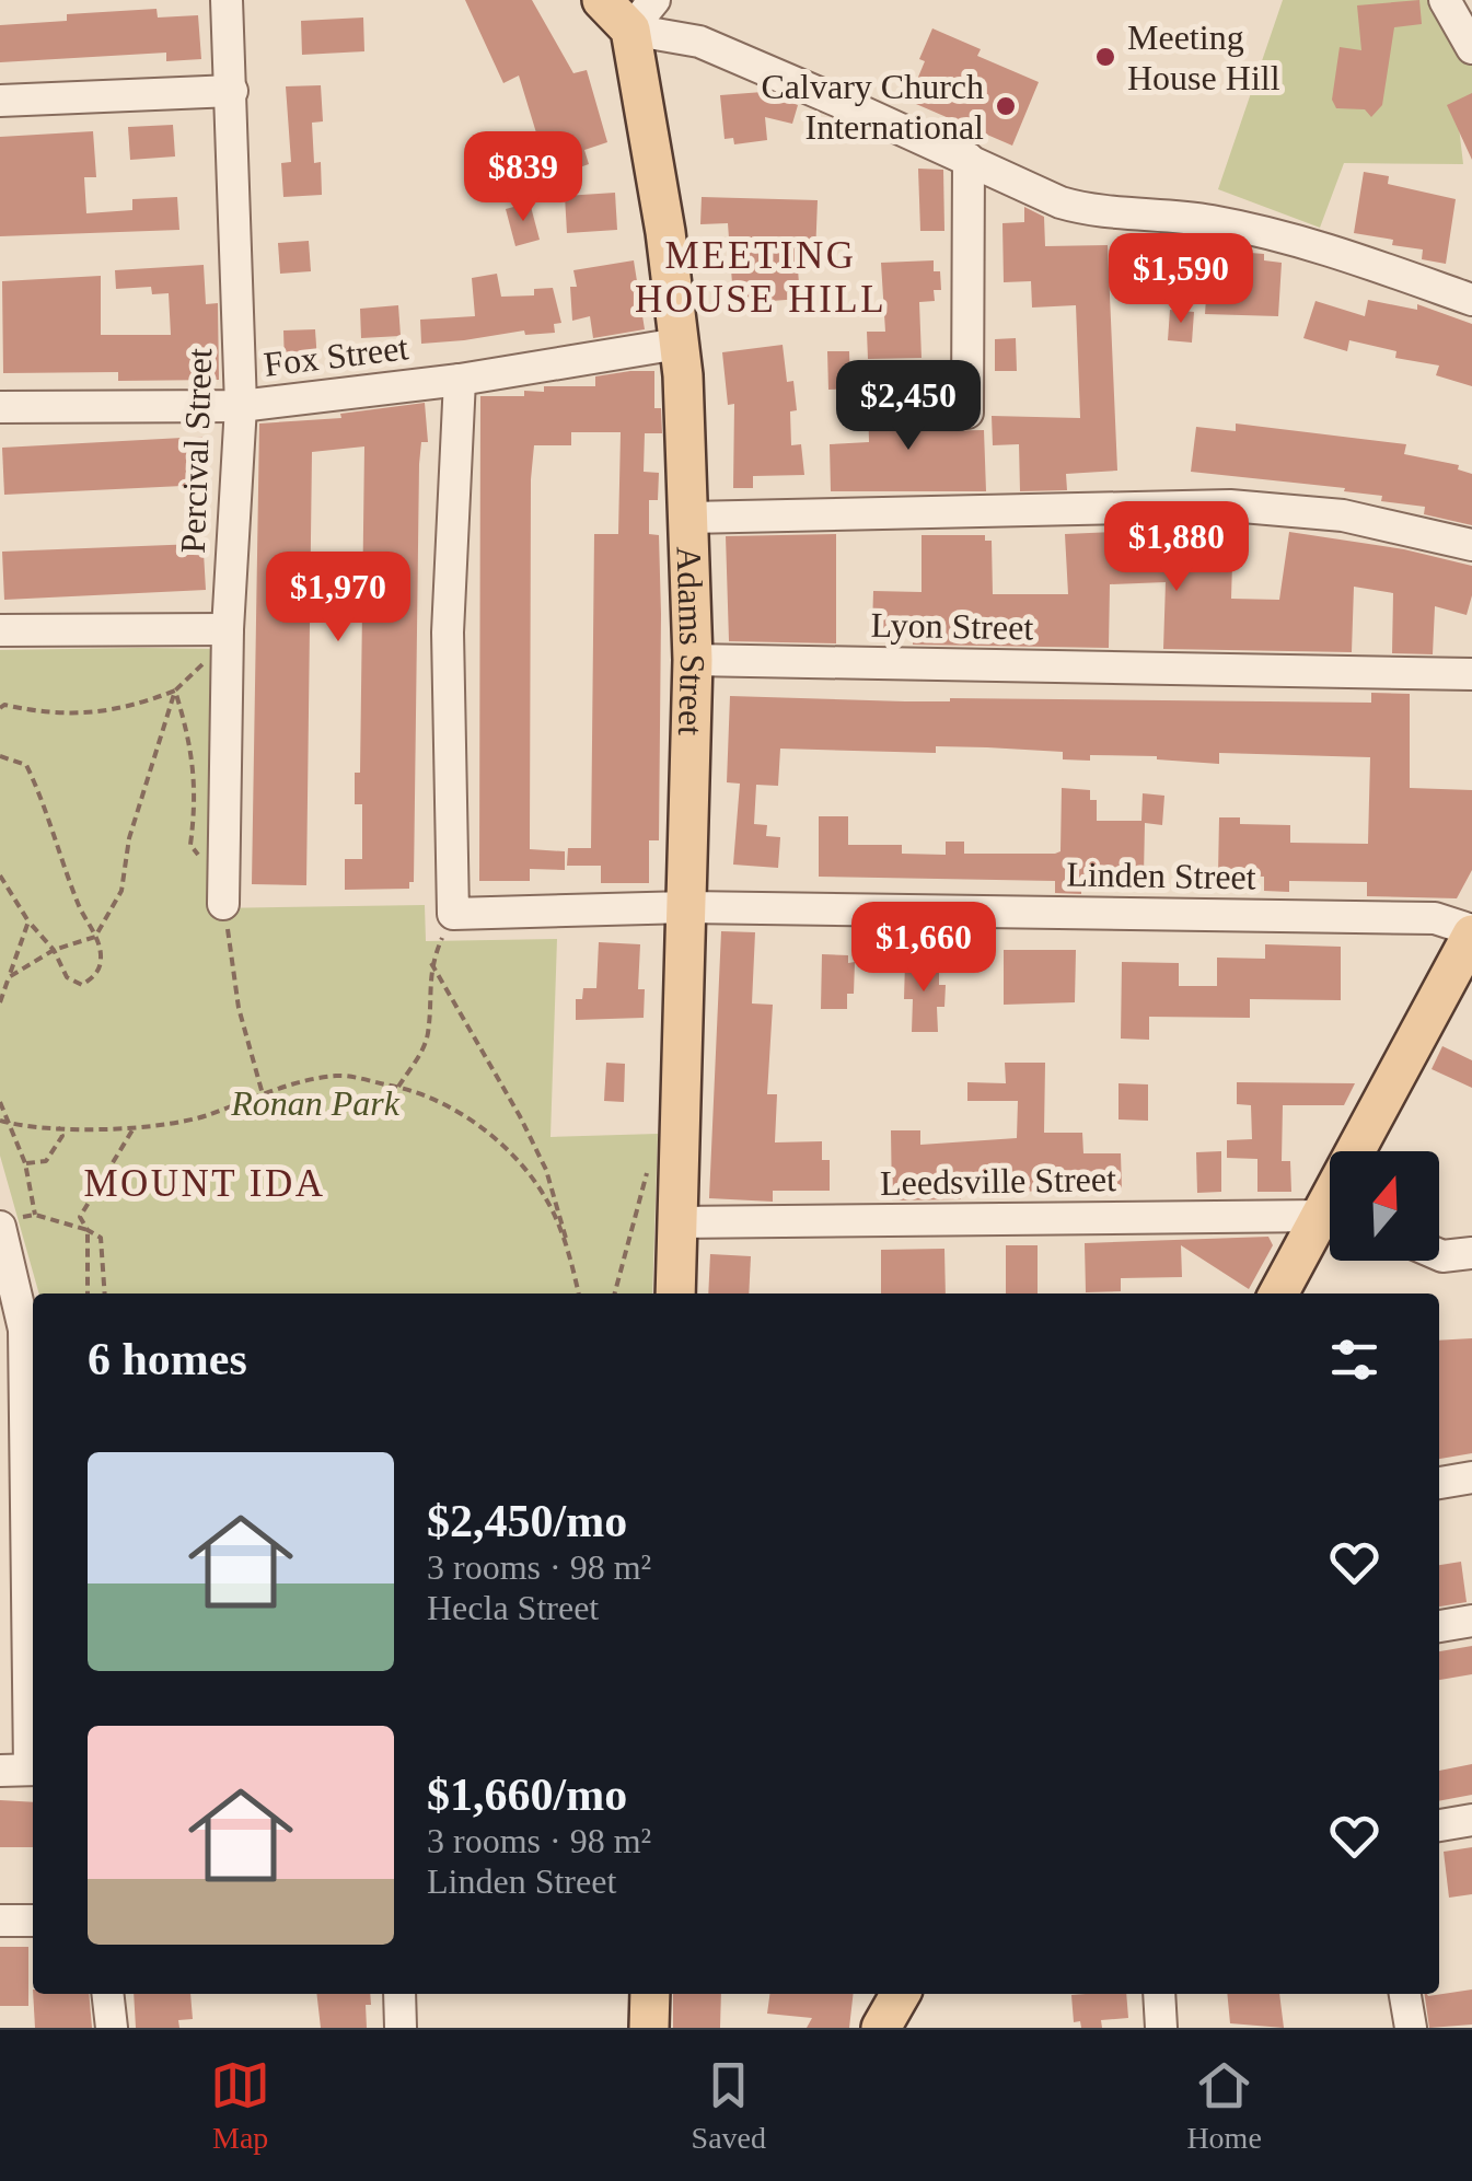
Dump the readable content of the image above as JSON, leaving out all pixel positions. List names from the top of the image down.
{
  "streets": {
    "main road": ["Adams Street"],
    "street": [
      "Fox Street",
      "Percival Street",
      "Lyon Street",
      "Linden Street",
      "Leedsville Street"
    ]
  },
  "crossings": [
    ["Fox Street", "Percival Street"],
    ["Fox Street", "Adams Street"],
    ["Lyon Street", "Adams Street"],
    ["Adams Street", "Linden Street"],
    ["Adams Street", "Leedsville Street"]
  ],
  "districts": ["MEETING HOUSE HILL", "MOUNT IDA"],
  "parks": ["Ronan Park"],
  "places": ["Meeting House Hill", "Calvary Church International"],
  "north": "top",
  "page": {
    "price": [
      "$839",
      "$1,590",
      "$2,450",
      "$1,880",
      "$1,970",
      "$1,660"
    ],
    "heading": "6 homes",
    "list": [
      {
        "name": "$2,450/mo",
        "note": "3 rooms · 98 m² · Hecla Street"
      },
      {
        "name": "$1,660/mo",
        "note": "3 rooms · 98 m² · Linden Street"
      }
    ],
    "tabs": ["Map", "Saved", "Home"]
  }
}
